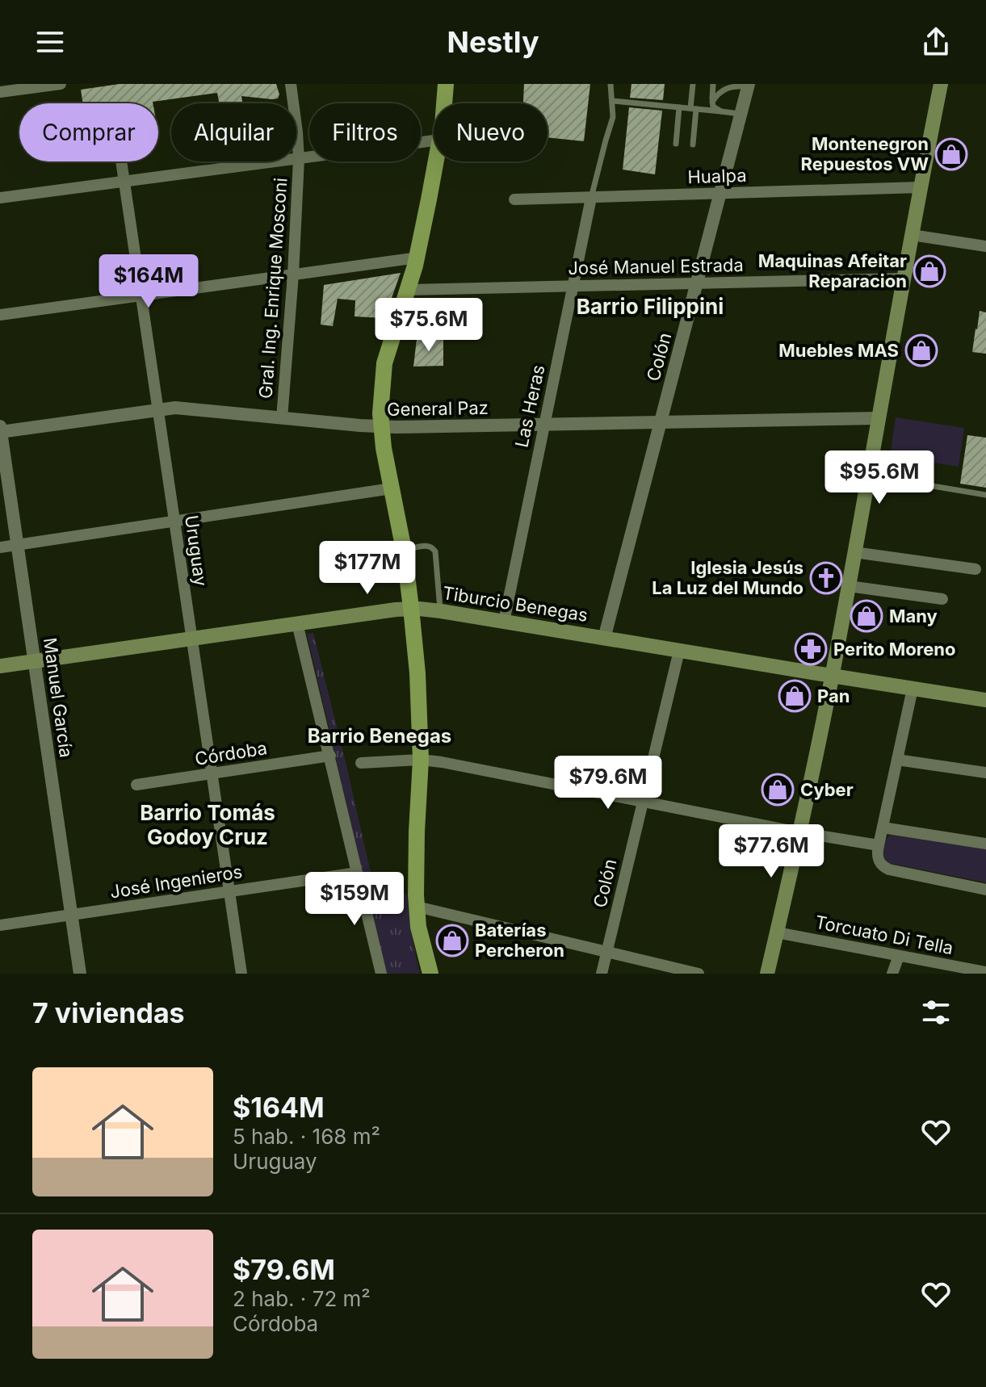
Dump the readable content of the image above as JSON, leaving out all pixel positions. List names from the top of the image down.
{
  "streets": {
    "main road": ["Tiburcio Benegas"],
    "street": [
      "Hualpa",
      "José Manuel Estrada",
      "Gral. Ing. Enrique Mosconi",
      "Colón",
      "Las Heras",
      "General Paz",
      "Uruguay",
      "Manuel García",
      "Córdoba",
      "José Ingenieros",
      "Torcuato Di Tella"
    ]
  },
  "crossings": [
    ["Hualpa", "Colón"],
    ["Hualpa", "Las Heras"],
    ["José Manuel Estrada", "Colón"],
    ["José Manuel Estrada", "Las Heras"],
    ["Gral. Ing. Enrique Mosconi", "General Paz"],
    ["Colón", "General Paz"],
    ["Colón", "Tiburcio Benegas"],
    ["Las Heras", "General Paz"],
    ["Las Heras", "Tiburcio Benegas"],
    ["General Paz", "Uruguay"],
    ["General Paz", "Manuel García"],
    ["Uruguay", "Tiburcio Benegas"],
    ["Uruguay", "Córdoba"],
    ["Uruguay", "José Ingenieros"],
    ["Tiburcio Benegas", "Manuel García"],
    ["Manuel García", "José Ingenieros"]
  ],
  "districts": ["Barrio Filippini", "Barrio Benegas", "Barrio Tomás Godoy Cruz"],
  "places": {
    "shop": [
      "Montenegron Repuestos VW",
      "Maquinas Afeitar Reparacion",
      "Muebles MAS",
      "Many",
      "Pan",
      "Cyber",
      "Baterías Percheron"
    ],
    "church": ["Iglesia Jesús La Luz del Mundo"],
    "pharmacy": ["Perito Moreno"]
  },
  "page": {
    "header": "Nestly",
    "chip": [
      "Comprar",
      "Alquilar",
      "Filtros",
      "Nuevo"
    ],
    "price": [
      "$164M",
      "$75.6M",
      "$95.6M",
      "$177M",
      "$79.6M",
      "$77.6M",
      "$159M"
    ],
    "heading": "7 viviendas",
    "list": [
      {
        "name": "$164M",
        "note": "5 hab. · 168 m² · Uruguay"
      },
      {
        "name": "$79.6M",
        "note": "2 hab. · 72 m² · Córdoba"
      }
    ]
  }
}
